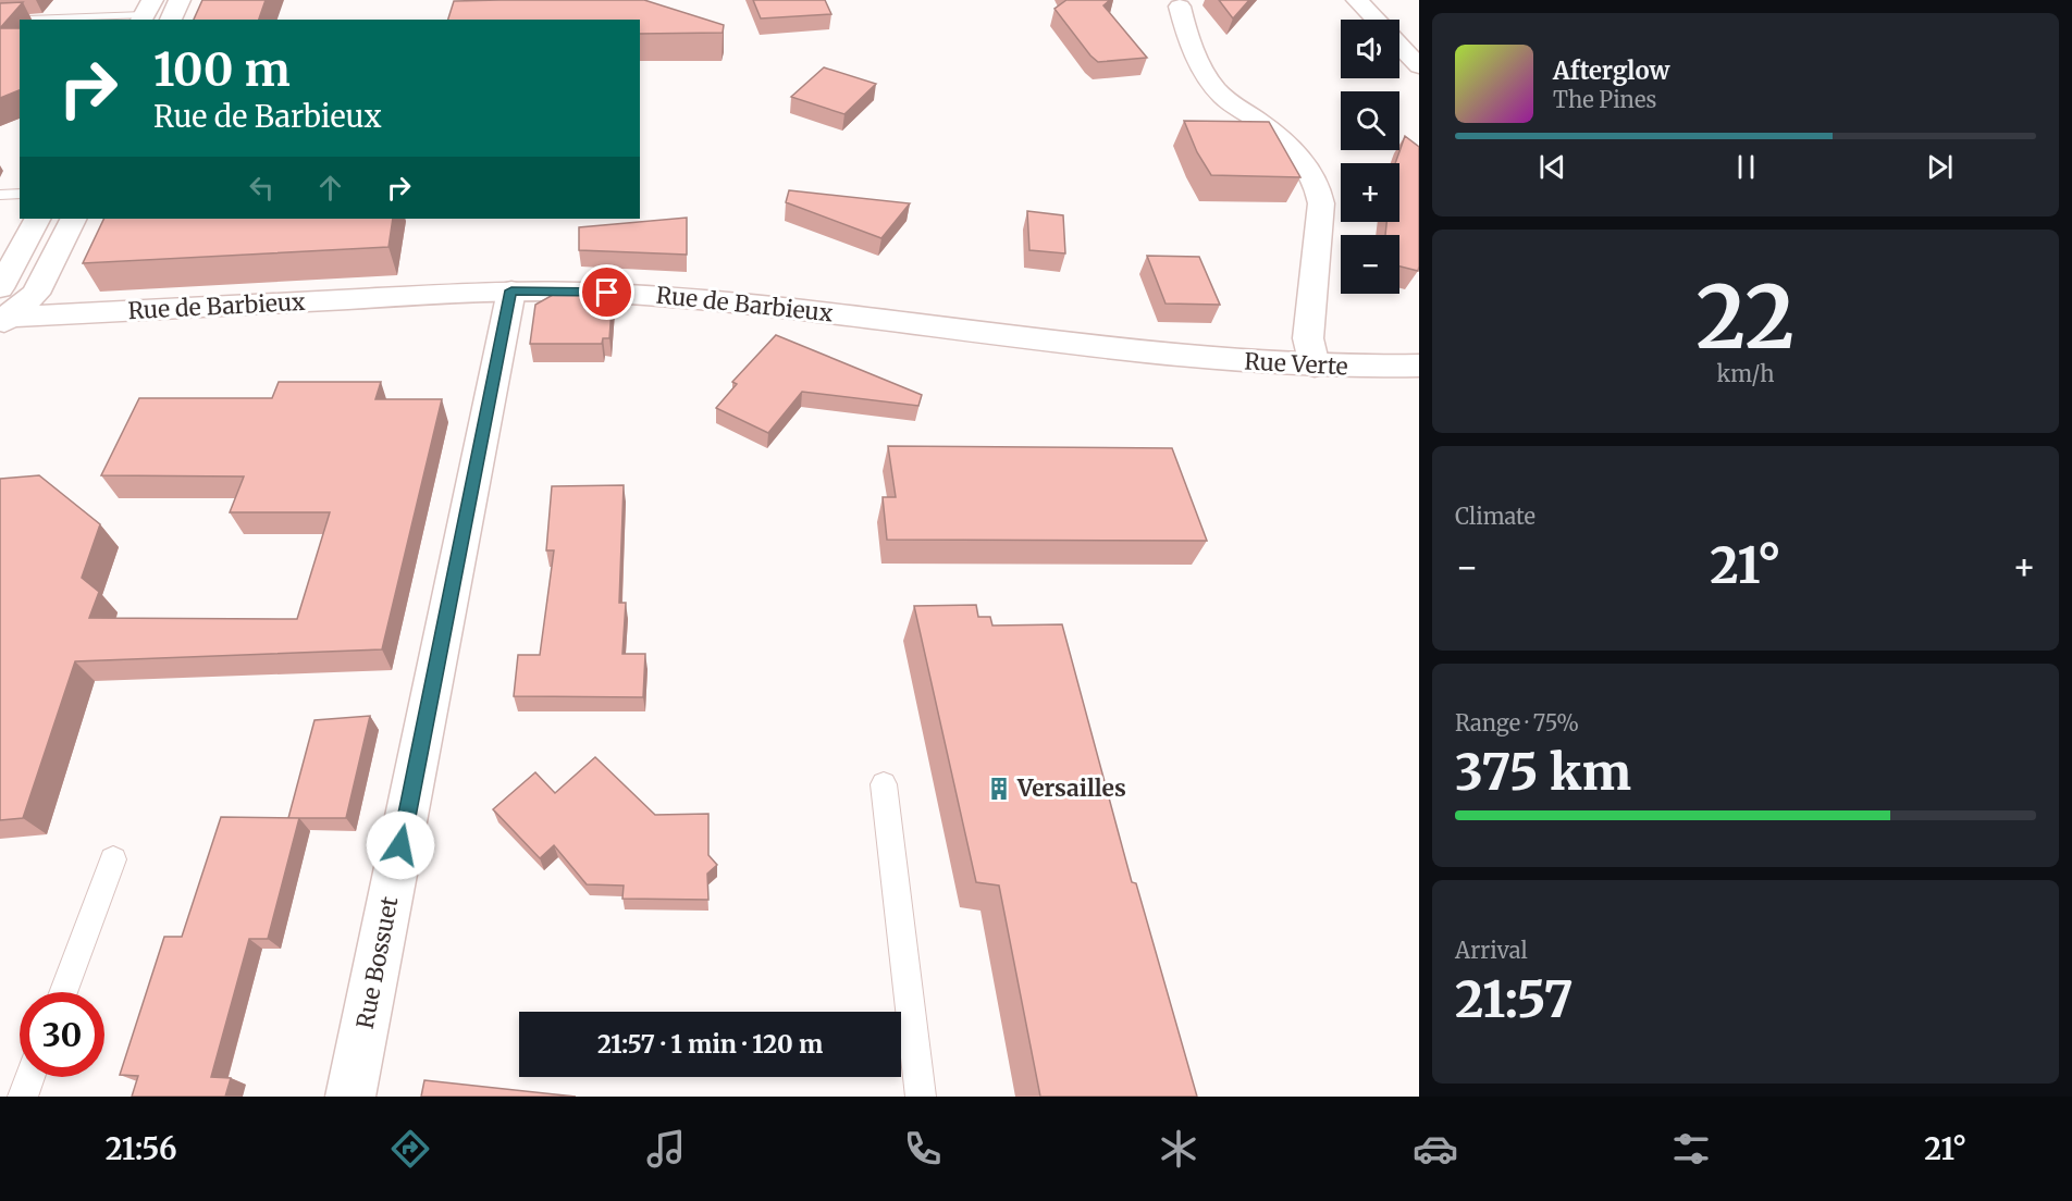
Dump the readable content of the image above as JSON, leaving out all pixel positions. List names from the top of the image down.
{
  "streets": {
    "street": ["Rue de Barbieux", "Rue Verte", "Rue Bossuet"]
  },
  "crossings": [
    ["Rue de Barbieux", "Rue Verte"],
    ["Rue de Barbieux", "Rue Bossuet"]
  ],
  "places": {
    "building": ["Versailles"]
  },
  "page": {
    "map_buttons": ["+", "−"],
    "turn": ["100 m", "Rue de Barbieux"],
    "song": ["Afterglow", "The Pines"],
    "tile": [
      ["22", "km/h"],
      "Climate",
      ["Range · 75%", "375 km"],
      ["Arrival", "21:57"]
    ],
    "heat": ["−", "21°", "+"],
    "limit": "30",
    "trip": "21:57 · 1 min · 120 m",
    "tabs": ["21:56", "21°"]
  }
}
